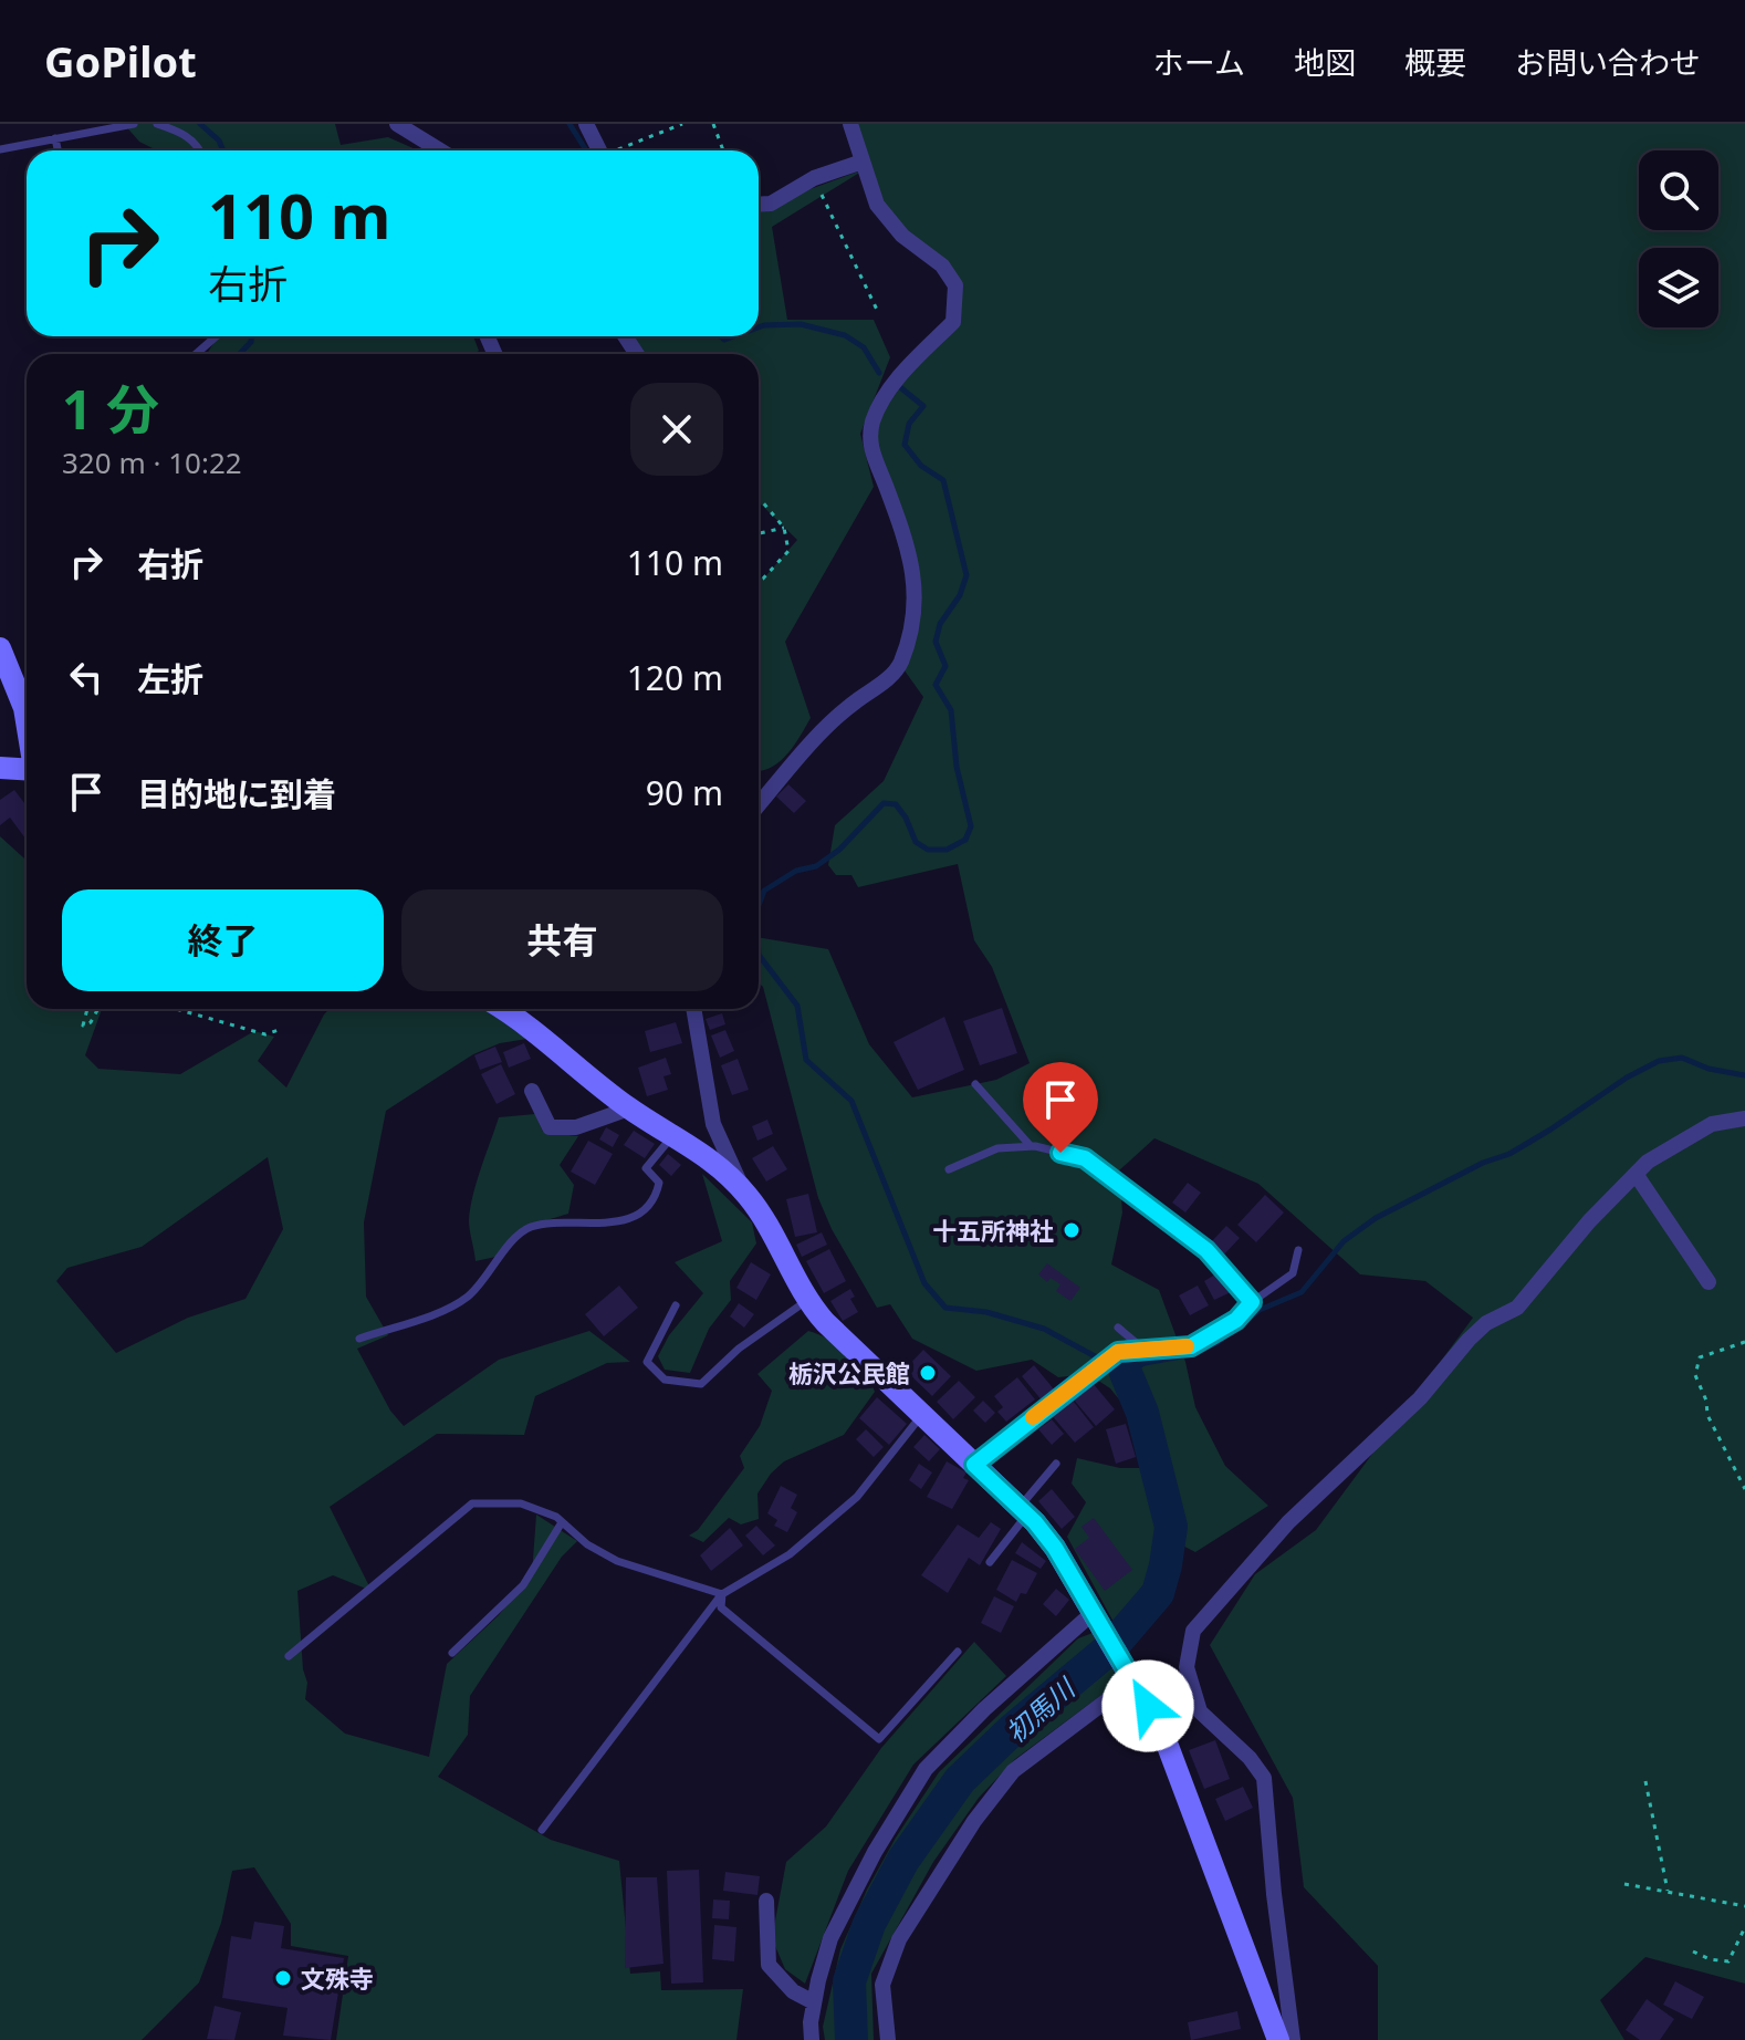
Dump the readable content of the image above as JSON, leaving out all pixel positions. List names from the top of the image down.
{
  "water": ["初馬川"],
  "places": ["十五所神社", "栃沢公民館", "文殊寺"],
  "page": {
    "header": "GoPilot",
    "nav": [
      "ホーム",
      "地図",
      "概要",
      "お問い合わせ"
    ],
    "turn": ["110 m", "右折"],
    "heading": ["1 分", "320 m · 10:22"],
    "list": [
      {
        "name": "右折",
        "value": "110 m"
      },
      {
        "name": "左折",
        "value": "120 m"
      },
      {
        "name": "目的地に到着",
        "value": "90 m"
      }
    ],
    "buttons": ["終了", "共有"]
  }
}
